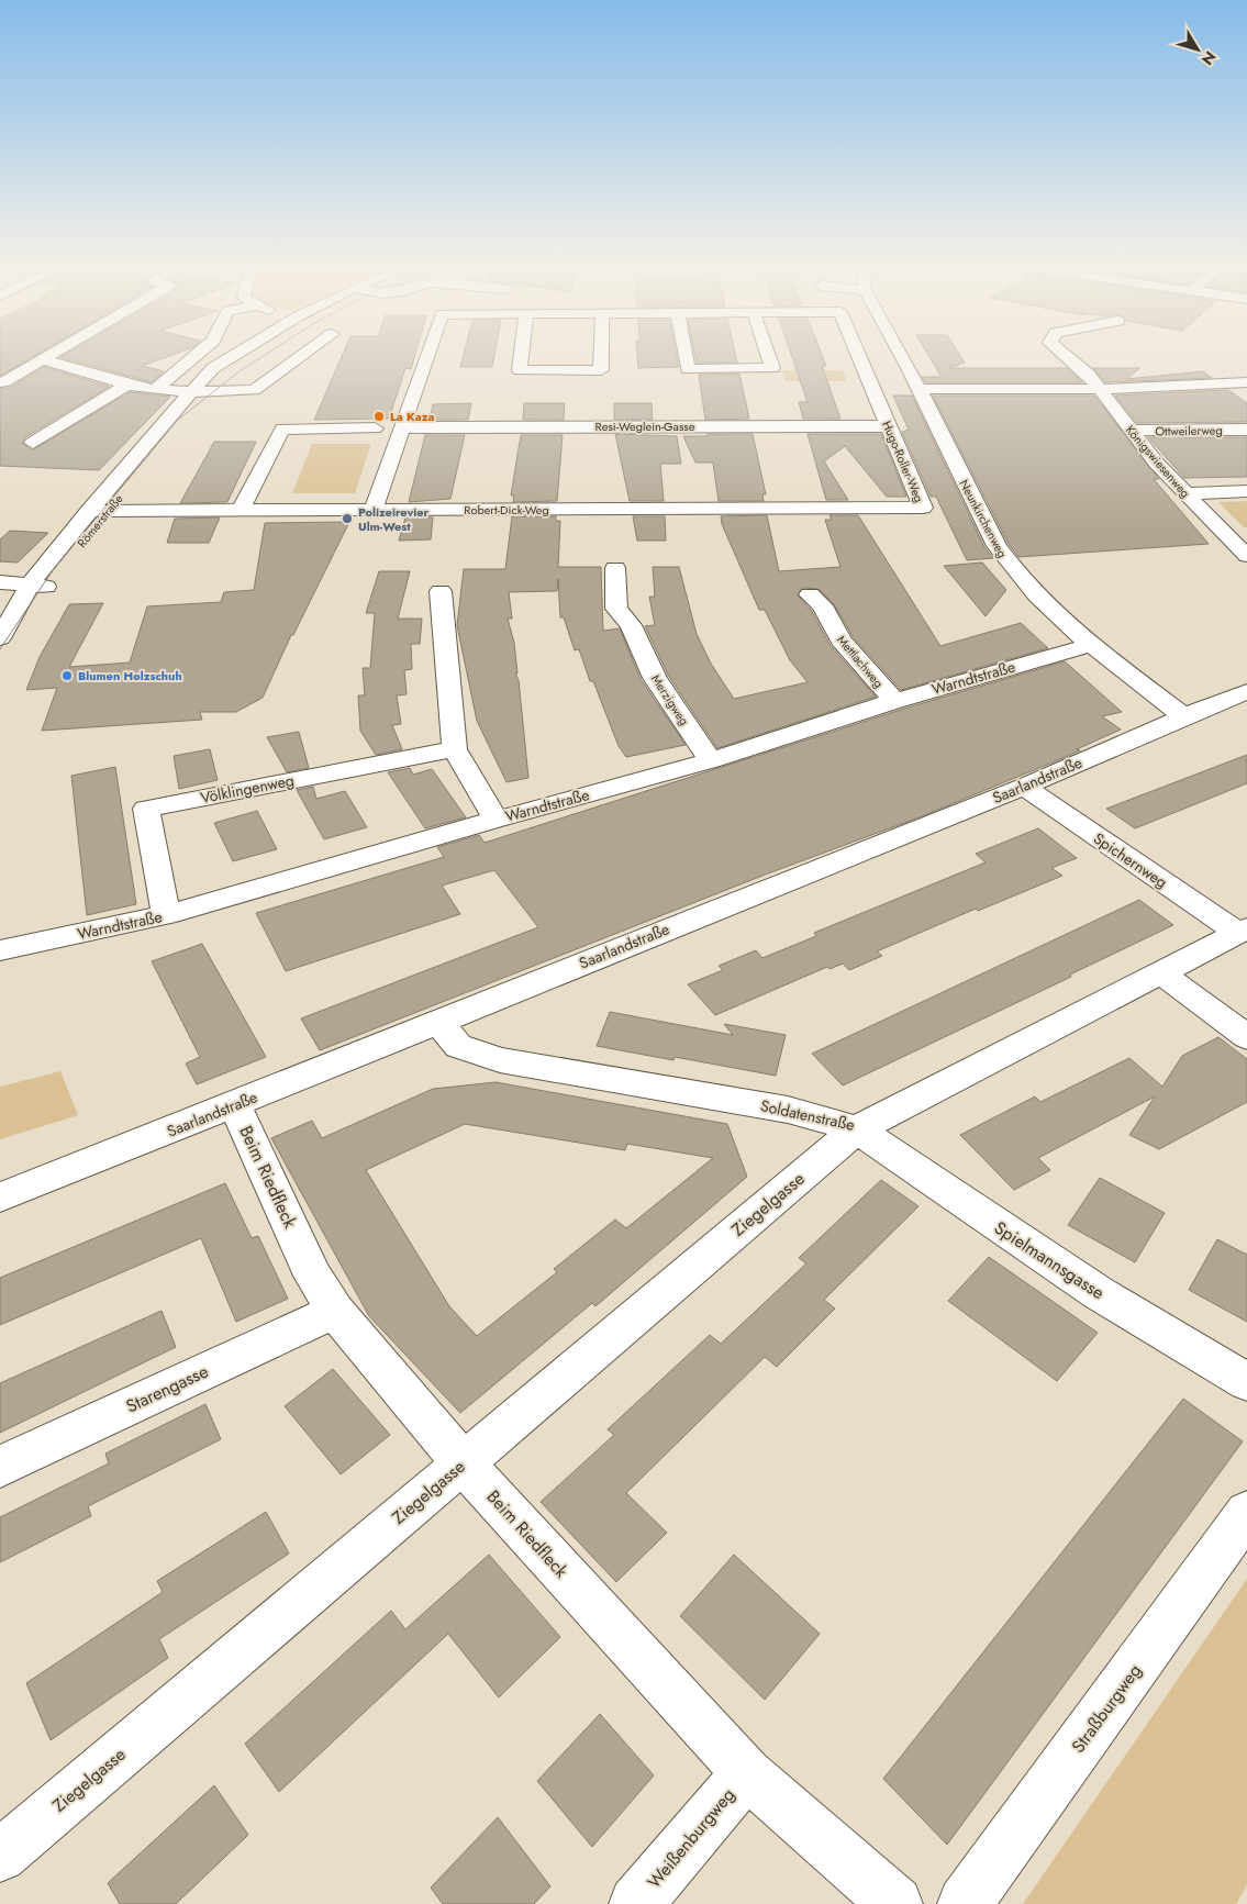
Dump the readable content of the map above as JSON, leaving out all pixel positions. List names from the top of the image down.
{
  "streets": {
    "street": [
      "Resi-Weglein-Gasse",
      "Ottweilerweg",
      "Hugo-Roller-Weg",
      "Königswiesenweg",
      "Robert-Dick-Weg",
      "Neunkirchenweg",
      "Römerstraße",
      "Mettlachweg",
      "Warndtstraße",
      "Merzigweg",
      "Saarlandstraße",
      "Völklingenweg",
      "Spichernweg",
      "Soldatenstraße",
      "Beim Riedfleck",
      "Ziegelgasse",
      "Spielmannsgasse",
      "Starengasse",
      "Straßburgweg",
      "Weißenburgweg"
    ]
  },
  "crossings": [
    ["Resi-Weglein-Gasse", "Hugo-Roller-Weg"],
    ["Ottweilerweg", "Königswiesenweg"],
    ["Hugo-Roller-Weg", "Robert-Dick-Weg"],
    ["Robert-Dick-Weg", "Römerstraße"],
    ["Neunkirchenweg", "Warndtstraße"],
    ["Neunkirchenweg", "Saarlandstraße"],
    ["Mettlachweg", "Warndtstraße"],
    ["Warndtstraße", "Merzigweg"],
    ["Warndtstraße", "Völklingenweg"],
    ["Saarlandstraße", "Spichernweg"],
    ["Saarlandstraße", "Soldatenstraße"],
    ["Saarlandstraße", "Beim Riedfleck"],
    ["Spichernweg", "Soldatenstraße"],
    ["Soldatenstraße", "Ziegelgasse"],
    ["Soldatenstraße", "Spielmannsgasse"],
    ["Beim Riedfleck", "Ziegelgasse"],
    ["Beim Riedfleck", "Starengasse"],
    ["Beim Riedfleck", "Weißenburgweg"],
    ["Ziegelgasse", "Spielmannsgasse"]
  ],
  "places": ["La Kaza", "Polizeirevier Ulm-West", "Blumen Holzschuh"],
  "north": "bottom right"
}
